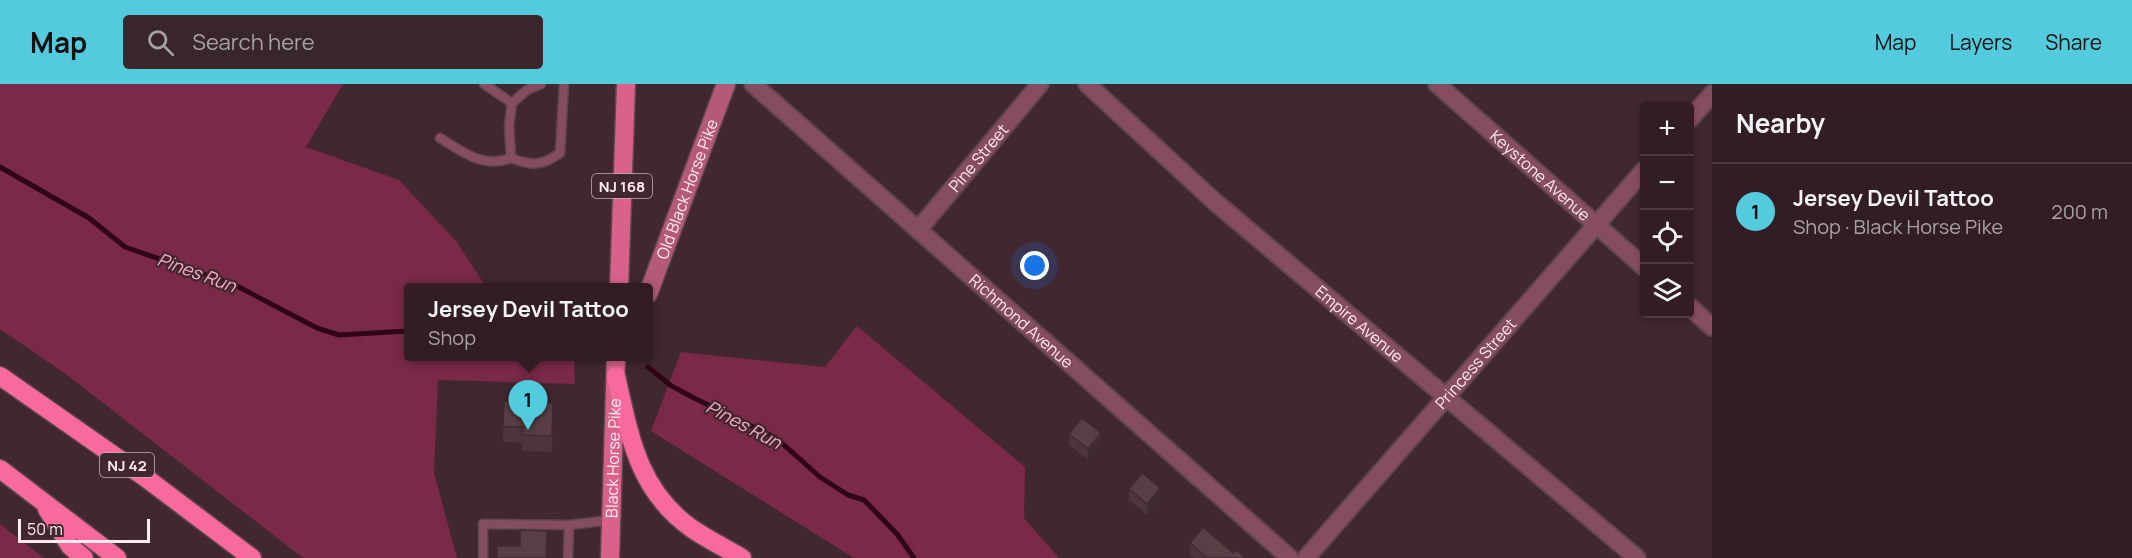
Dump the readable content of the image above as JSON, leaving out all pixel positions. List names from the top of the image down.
{
  "streets": {
    "highway": ["NJ 42"],
    "main road": ["NJ 168", "Black Horse Pike"],
    "street": [
      "Pine Street",
      "Keystone Avenue",
      "Old Black Horse Pike",
      "Richmond Avenue",
      "Empire Avenue",
      "Princess Street"
    ]
  },
  "crossings": [
    ["Pine Street", "Richmond Avenue"],
    ["Keystone Avenue", "Princess Street"],
    ["Empire Avenue", "Princess Street"]
  ],
  "water": ["Pines Run"],
  "scale_bar": "50 m",
  "page": {
    "header": "Map",
    "search": "Search here",
    "nav": ["Map", "Layers", "Share"],
    "heading": "Nearby",
    "map_buttons": ["+", "−"],
    "list": [
      {
        "mark": "1",
        "name": "Jersey Devil Tattoo",
        "note": "Shop · Black Horse Pike",
        "value": "200 m"
      }
    ],
    "popup": ["Jersey Devil Tattoo", "Shop"],
    "pins": "1",
    "scale": "50 m"
  }
}
